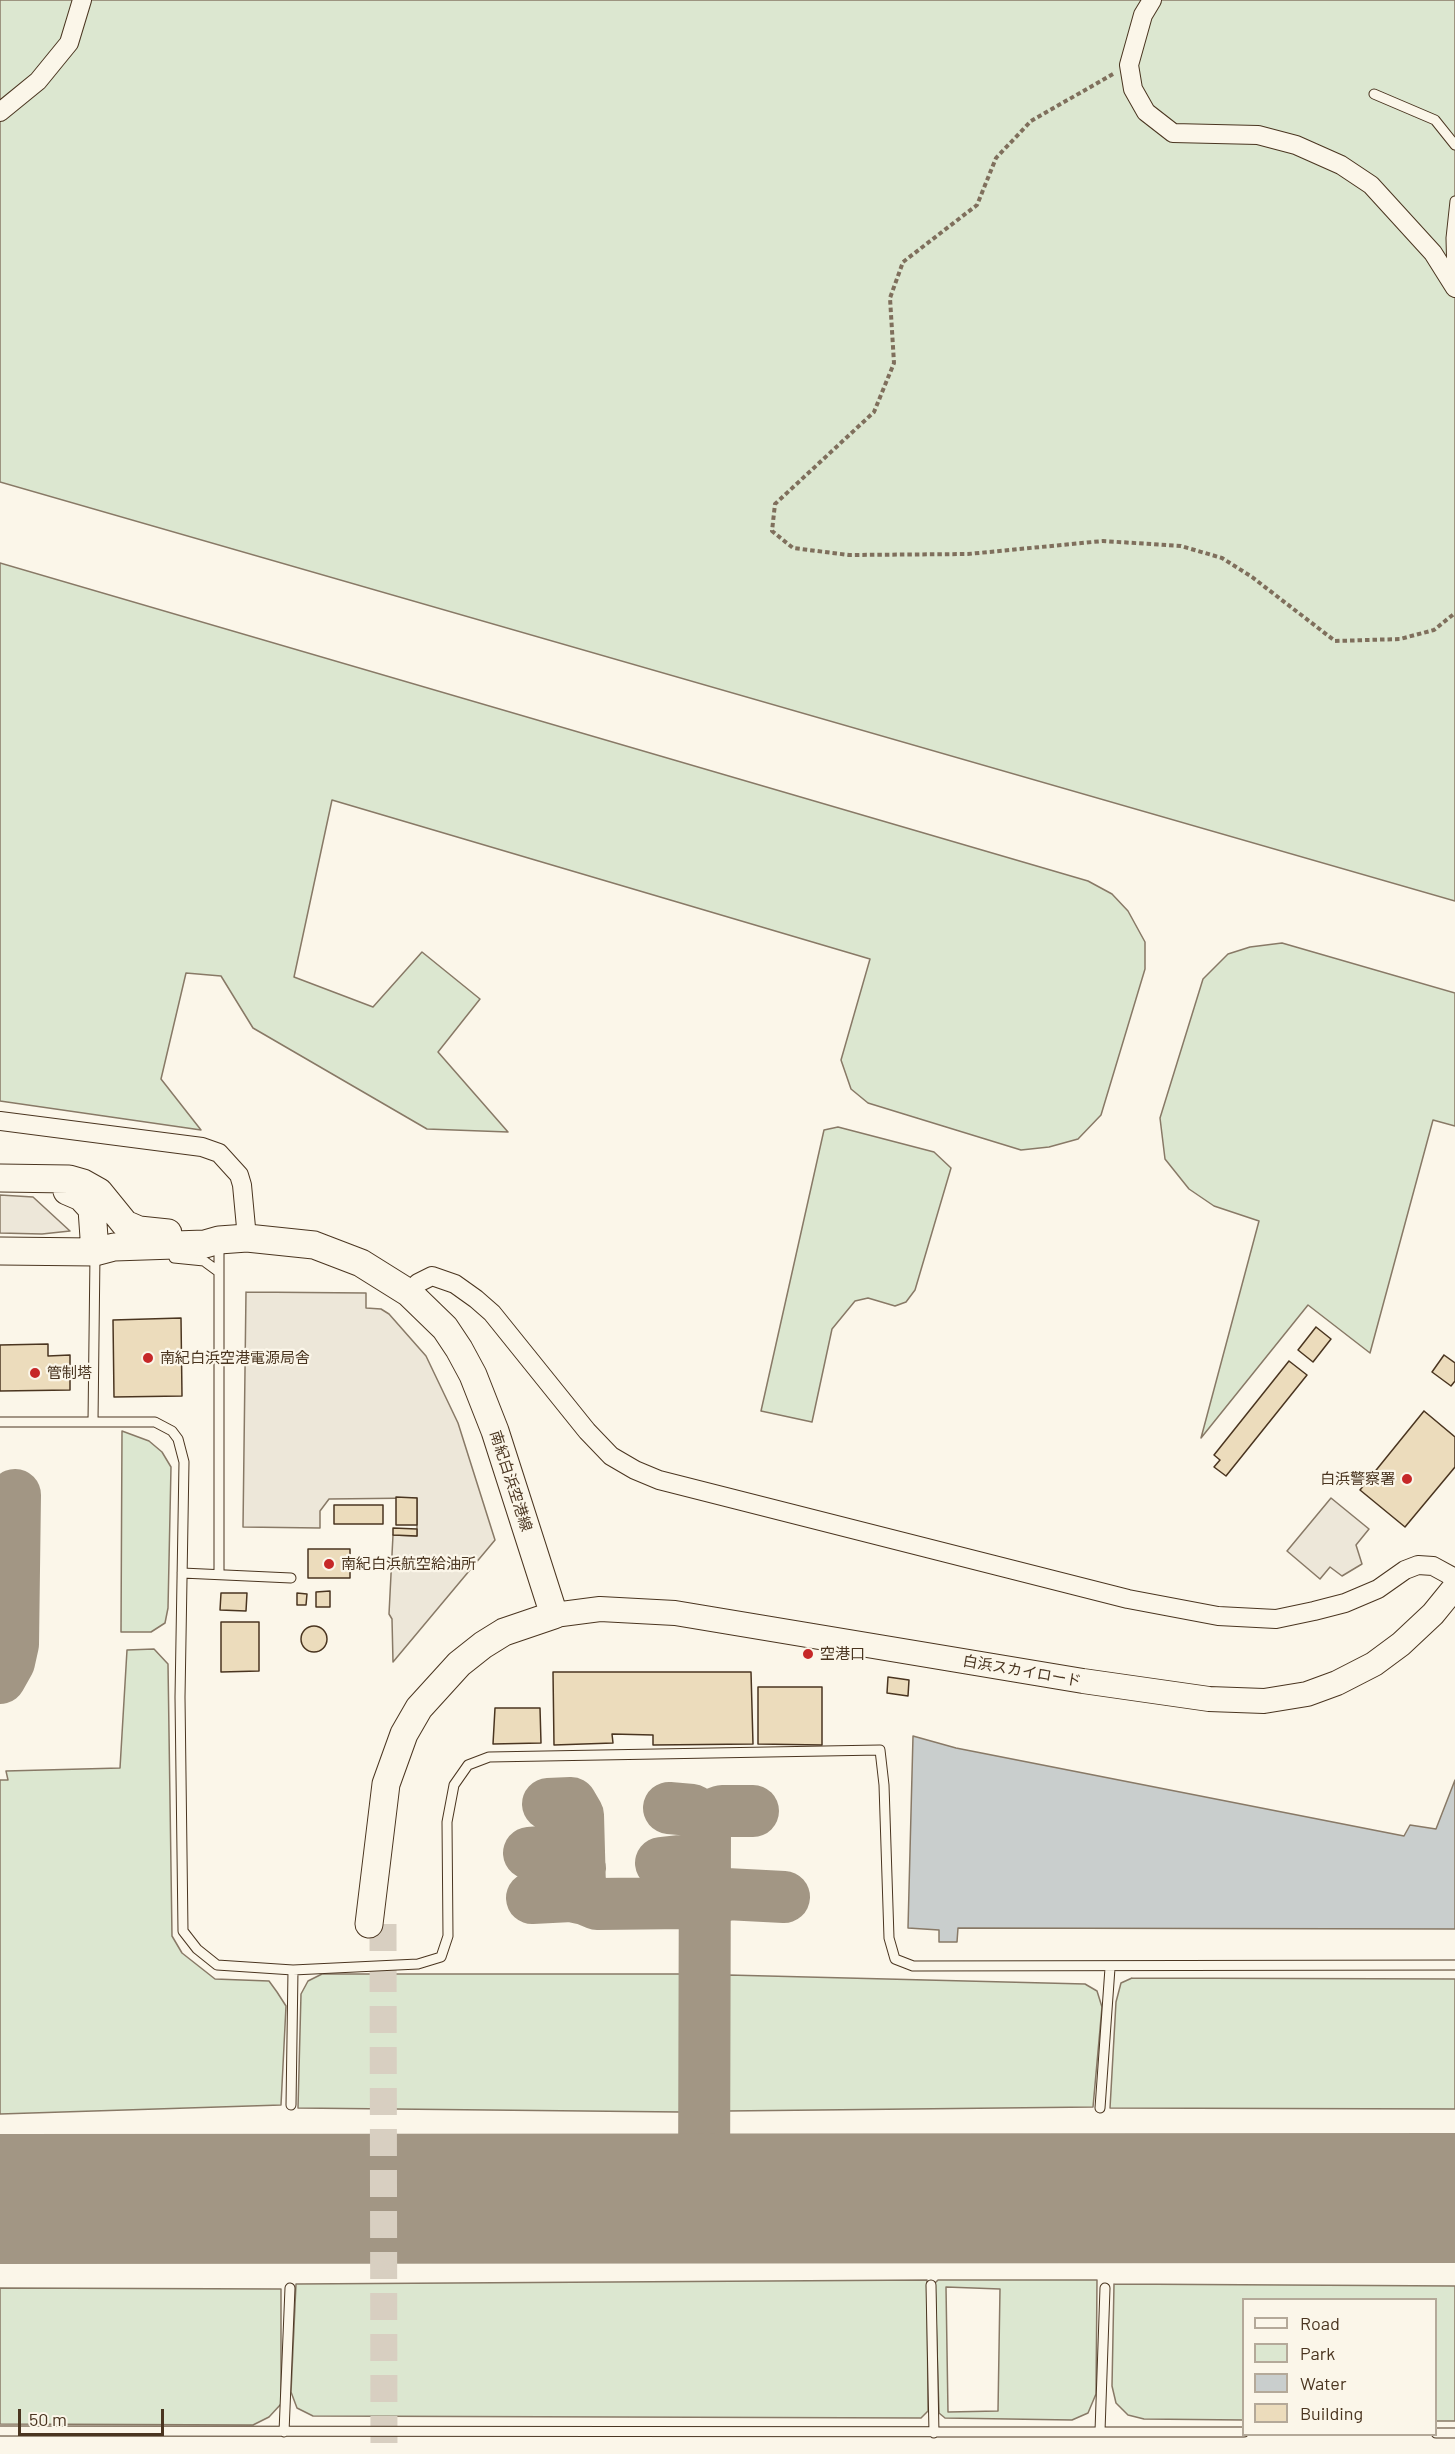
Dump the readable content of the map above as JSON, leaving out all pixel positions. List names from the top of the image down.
{
  "streets": {
    "main road": ["南紀白浜空港線"],
    "street": ["白浜スカイロード"]
  },
  "crossings": [
    ["南紀白浜空港線", "白浜スカイロード"]
  ],
  "places": [
    "南紀白浜空港電源局舎",
    "管制塔",
    "白浜警察署",
    "南紀白浜航空給油所",
    "空港口"
  ],
  "legend": [
    "Road",
    "Park",
    "Water",
    "Building"
  ],
  "scale_bar": "50 m"
}
